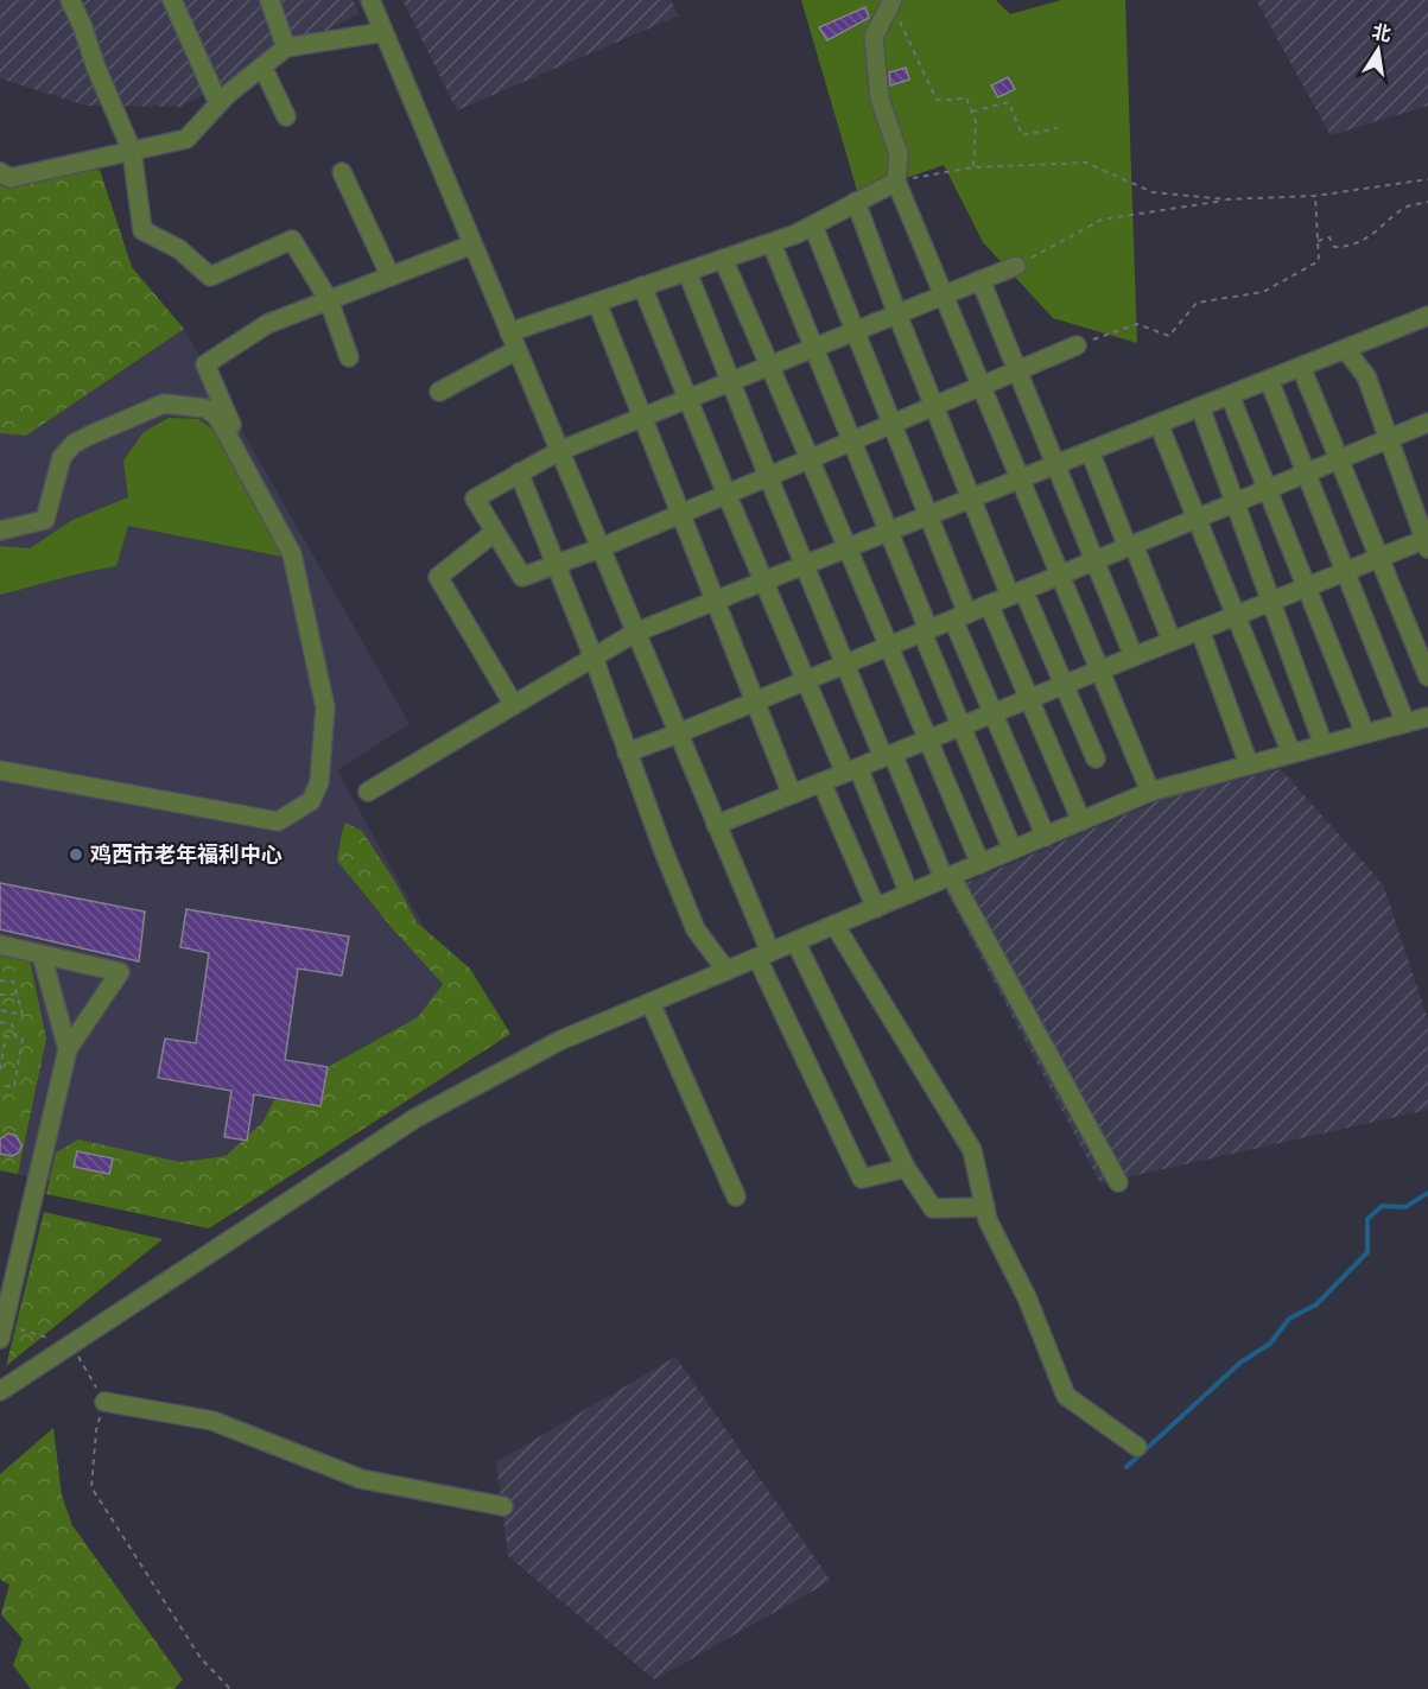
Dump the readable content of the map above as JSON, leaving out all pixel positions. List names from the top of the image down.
{
  "places": ["鸡西市老年福利中心"],
  "north": "top"
}
